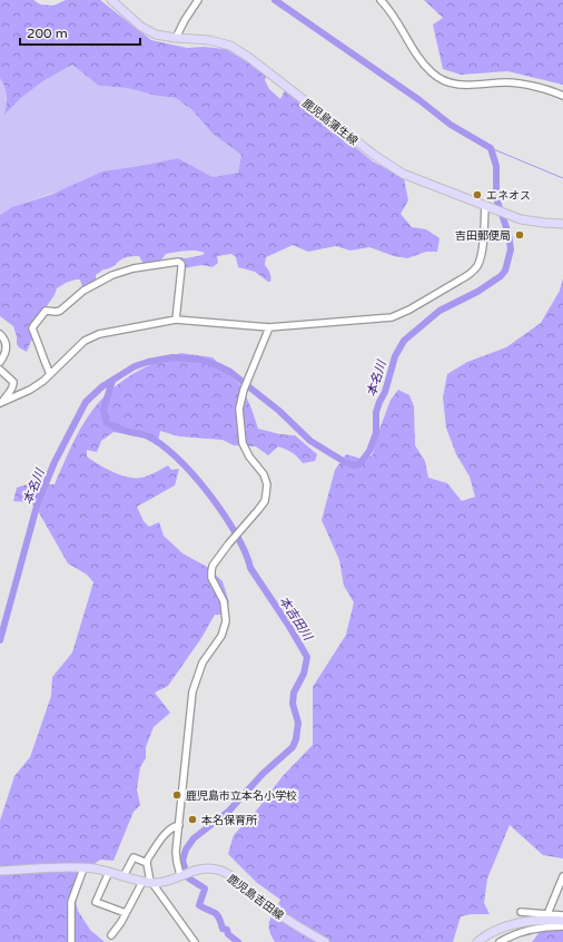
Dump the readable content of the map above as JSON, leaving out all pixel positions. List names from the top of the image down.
{
  "streets": {
    "main road": ["鹿児島蒲生線", "鹿児島吉田線"]
  },
  "water": ["本名川", "本吉田川"],
  "places": [
    "エネオス",
    "吉田郵便局",
    "鹿児島市立本名小学校",
    "本名保育所"
  ],
  "scale_bar": "200 m"
}
